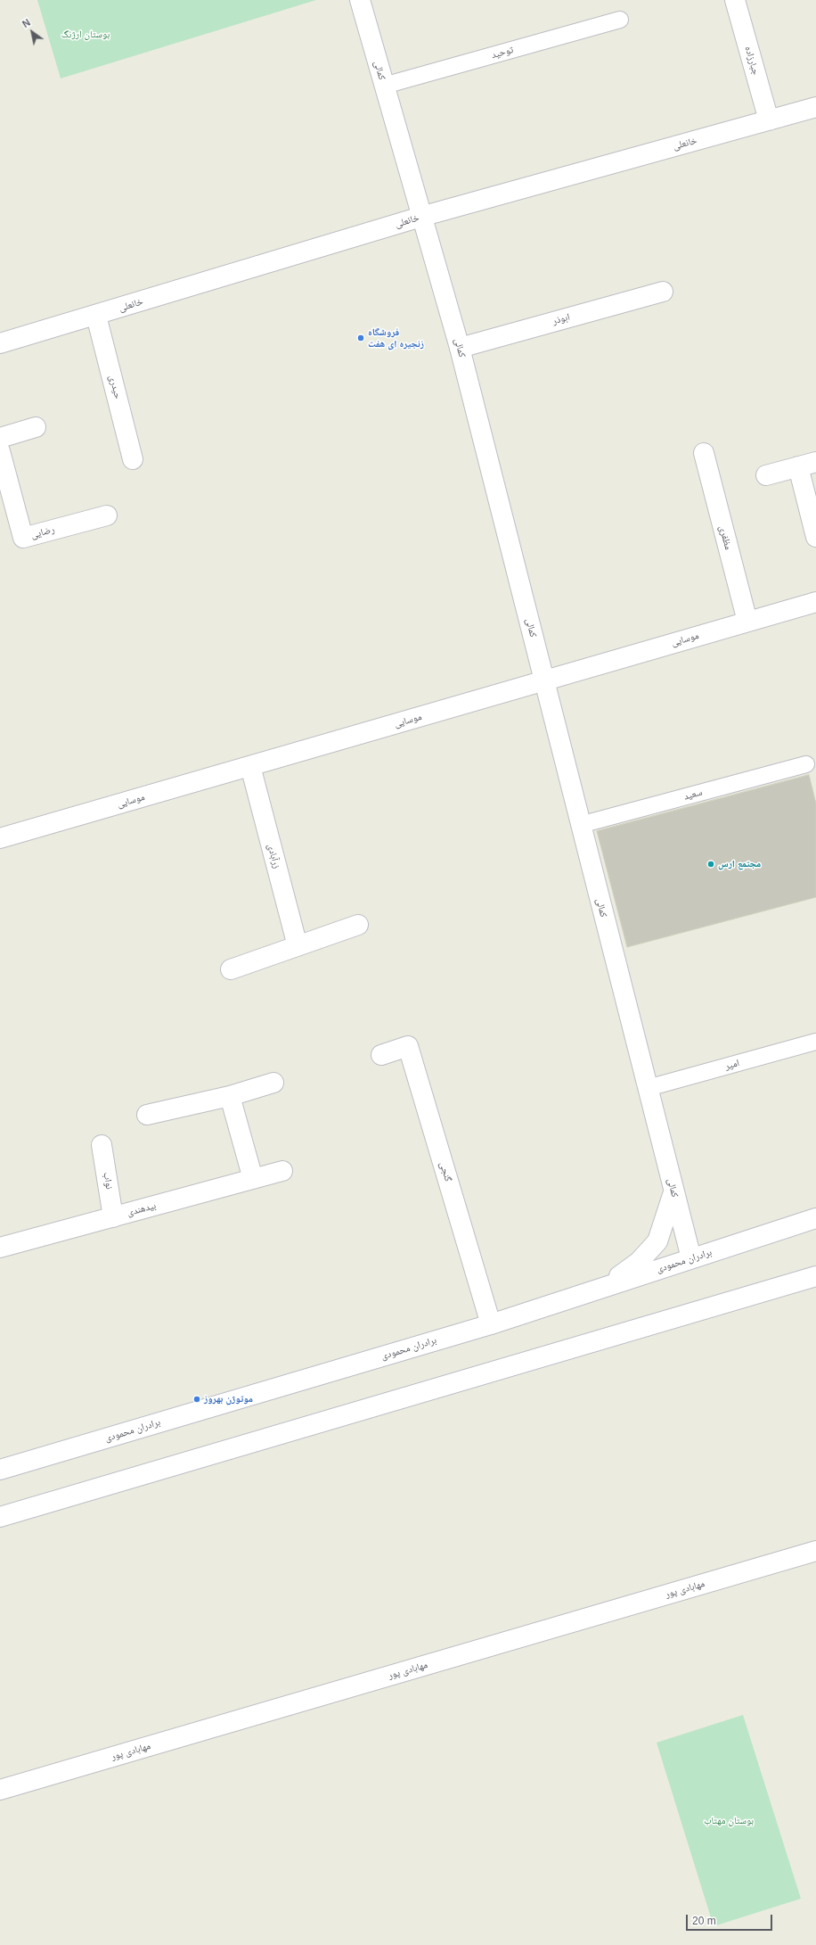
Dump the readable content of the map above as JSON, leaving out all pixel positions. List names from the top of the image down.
{
  "streets": {
    "street": [
      "جبارزاده",
      "کمالی",
      "خانعلی",
      "ابوذر",
      "حیدری",
      "رضایی",
      "مظفری",
      "موسایی",
      "زرآبادی",
      "گنجی",
      "نواب",
      "بیدهندی",
      "برادران محمودی",
      "مهابادی پور"
    ],
    "lane": ["توحید", "سعید", "امیر"]
  },
  "crossings": [
    ["توحید", "کمالی"],
    ["جبارزاده", "خانعلی"],
    ["کمالی", "خانعلی"],
    ["کمالی", "ابوذر"],
    ["کمالی", "موسایی"],
    ["کمالی", "سعید"],
    ["کمالی", "امیر"],
    ["کمالی", "برادران محمودی"],
    ["خانعلی", "حیدری"],
    ["مظفری", "موسایی"],
    ["موسایی", "زرآبادی"],
    ["گنجی", "برادران محمودی"],
    ["نواب", "بیدهندی"]
  ],
  "parks": ["بوستان ارژنگ", "بوستان مهتاب"],
  "places": ["فروشگاه زنجیره ای هفت", "مجتمع ارس", "موتوژن بهروز"],
  "scale_bar": "20 m",
  "north": "top left"
}
